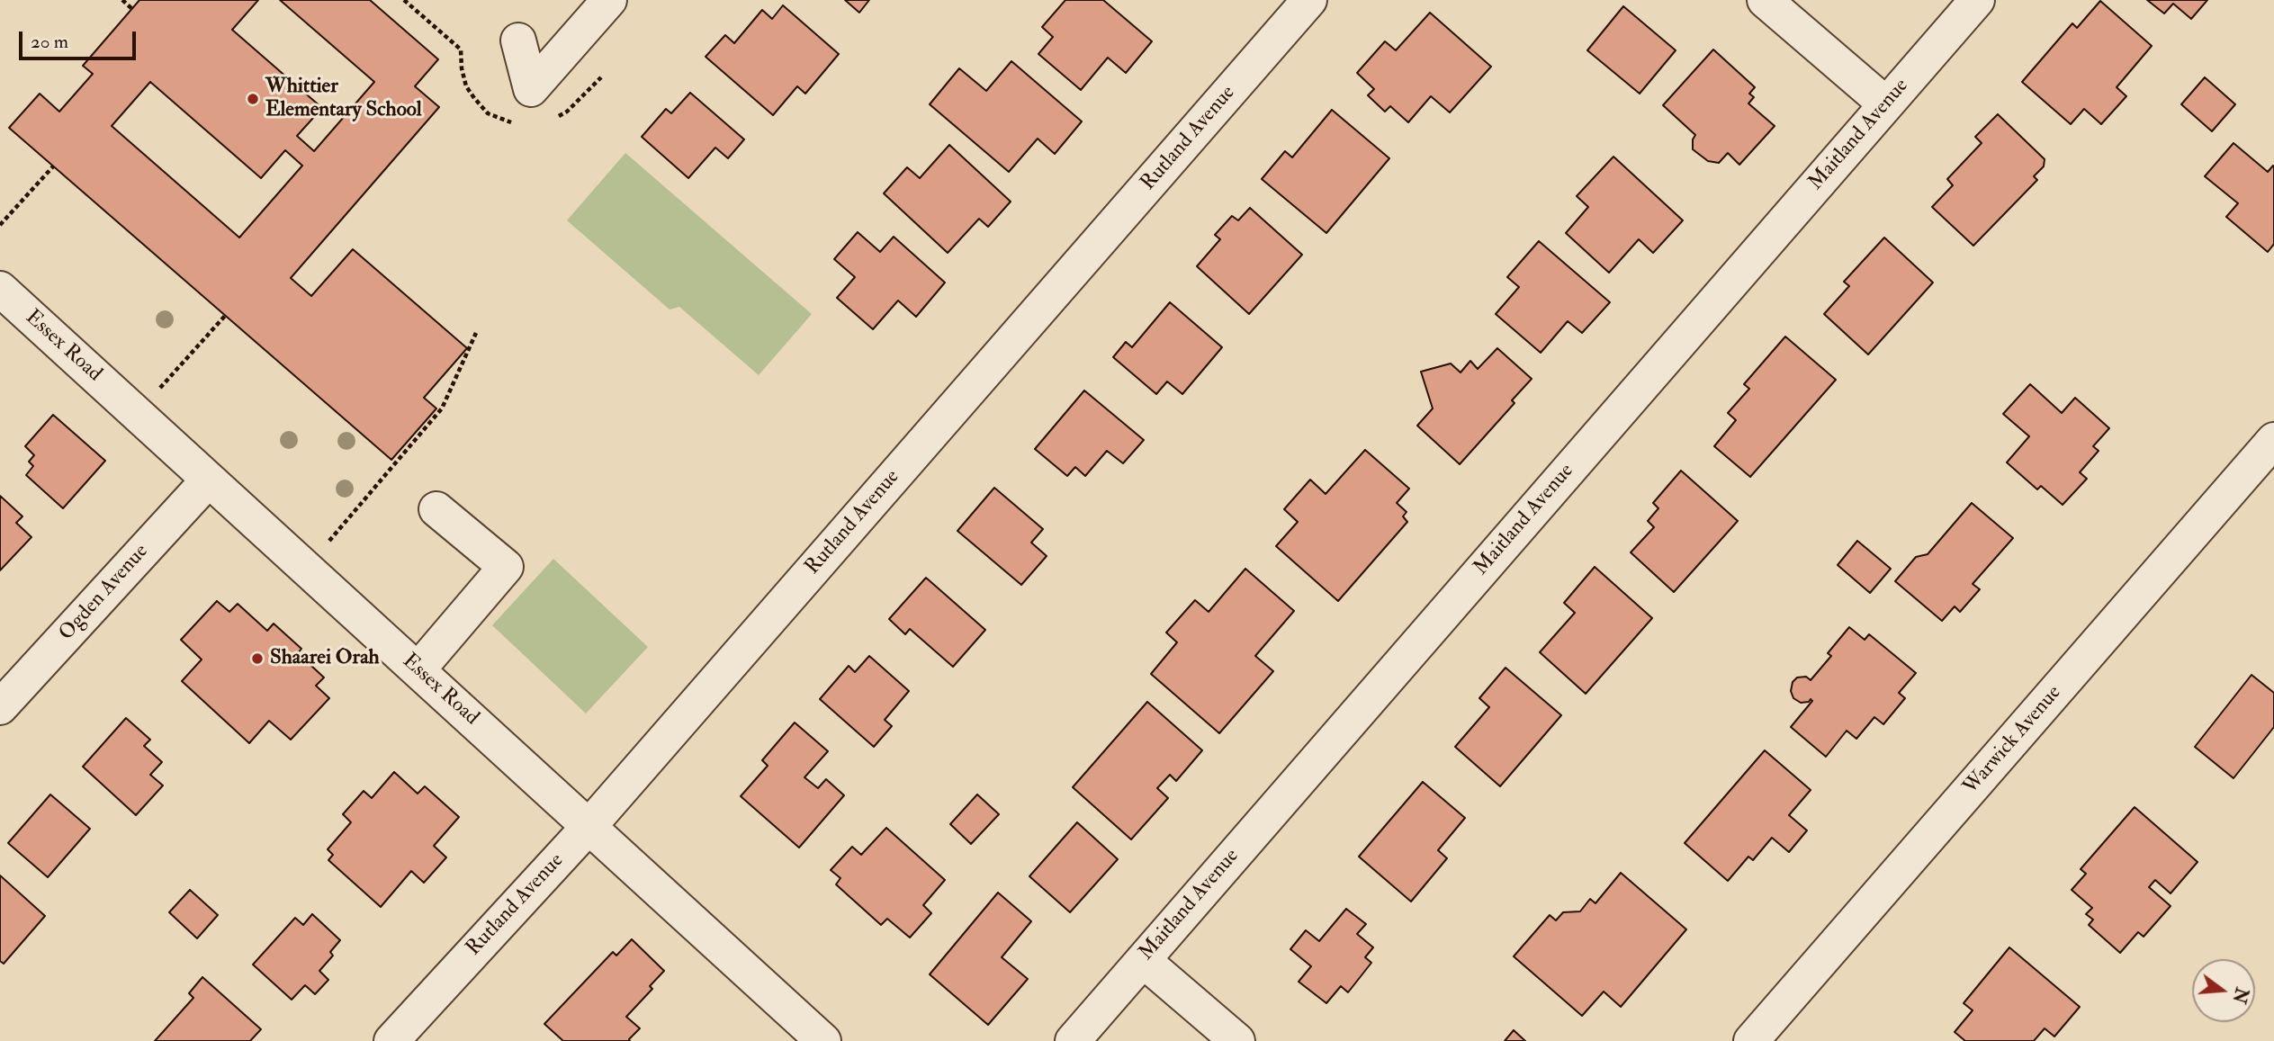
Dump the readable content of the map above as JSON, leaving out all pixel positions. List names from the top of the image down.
{
  "streets": {
    "street": [
      "Maitland Avenue",
      "Rutland Avenue",
      "Essex Road",
      "Ogden Avenue",
      "Warwick Avenue"
    ]
  },
  "crossings": [
    ["Rutland Avenue", "Essex Road"],
    ["Essex Road", "Ogden Avenue"]
  ],
  "places": ["Whittier Elementary School", "Shaarei Orah"],
  "scale_bar": "20 m",
  "north": "right"
}
